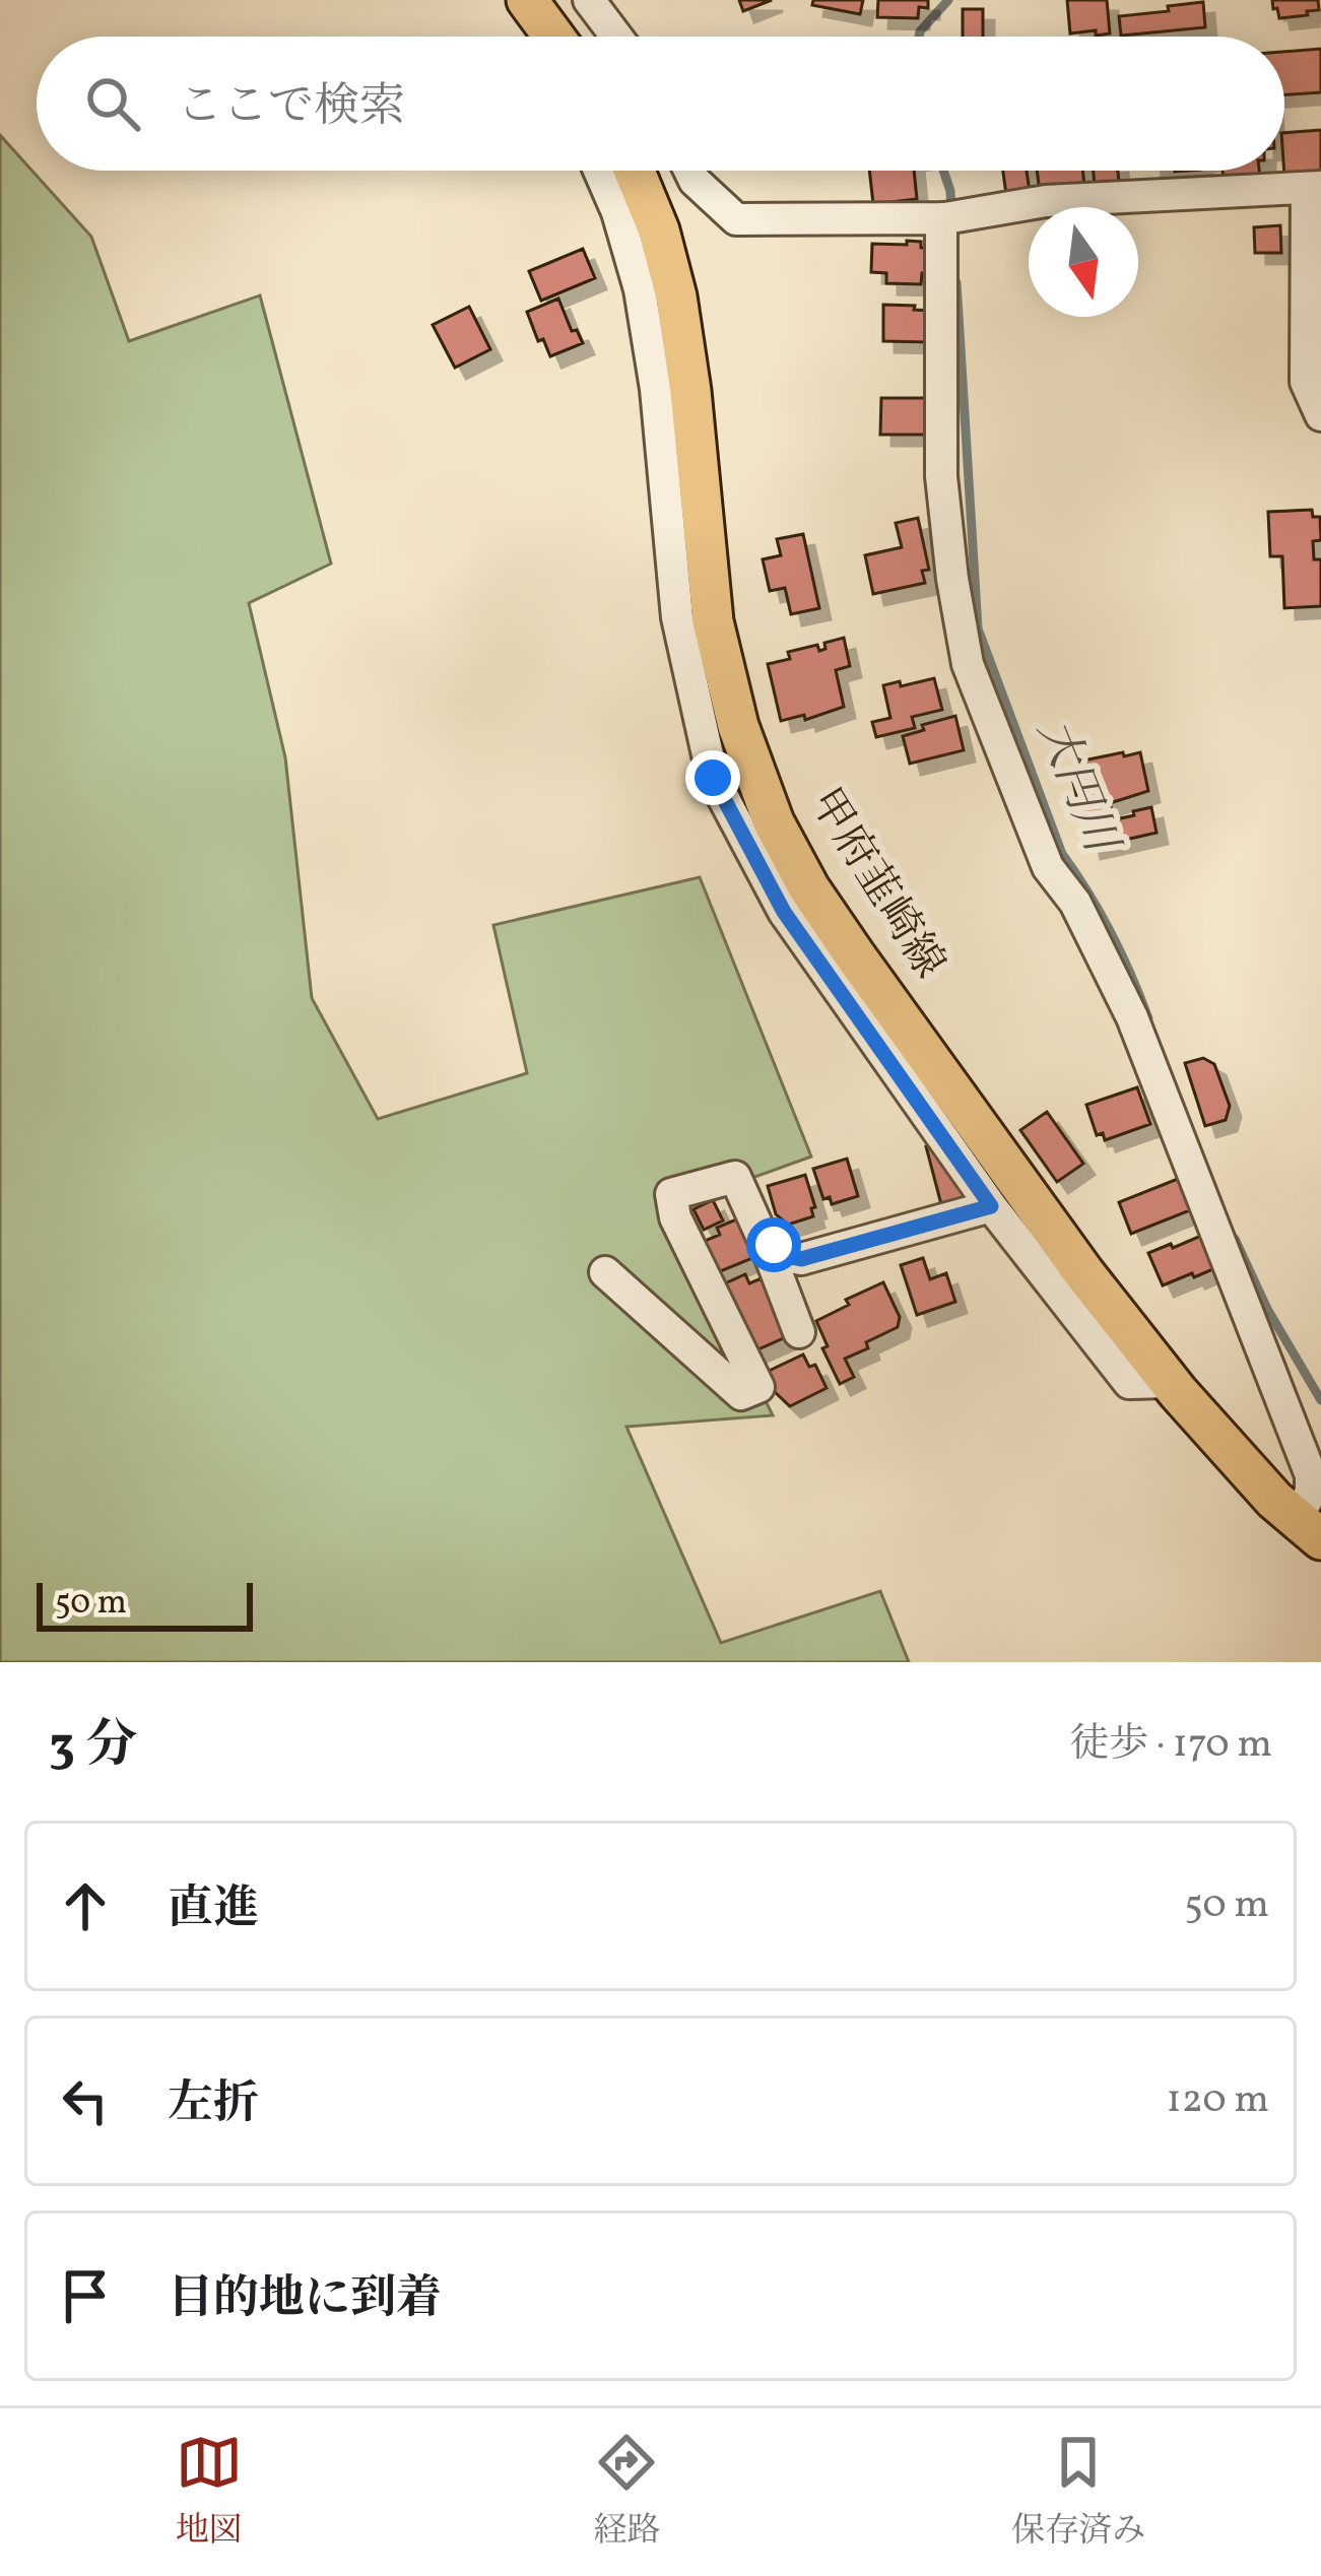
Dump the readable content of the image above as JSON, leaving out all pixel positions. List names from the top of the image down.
{
  "streets": {
    "main road": ["甲府韮崎線"]
  },
  "water": ["大円川"],
  "scale_bar": "50 m",
  "north": "bottom",
  "page": {
    "search": "ここで検索",
    "scale": "50 m",
    "heading": ["3 分", "徒歩 · 170 m"],
    "list": [
      ["直進", "50 m"],
      ["左折", "120 m"],
      "目的地に到着"
    ],
    "nav": ["地図", "経路", "保存済み"]
  }
}
